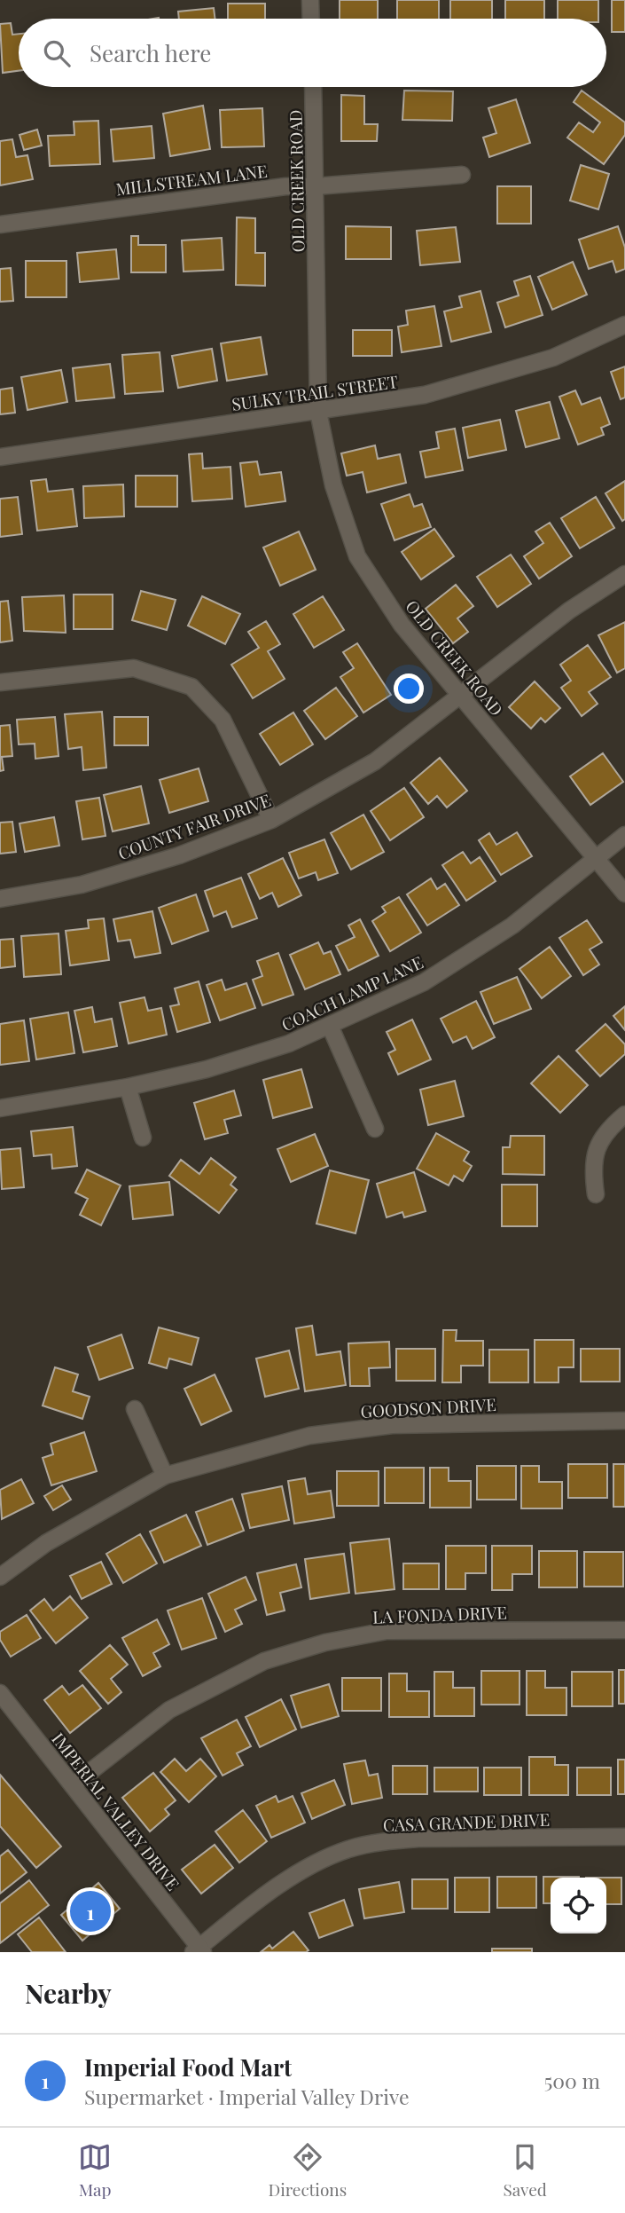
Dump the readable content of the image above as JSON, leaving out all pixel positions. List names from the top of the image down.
{
  "streets": {
    "street": [
      "MILLSTREAM LANE",
      "OLD CREEK ROAD",
      "SULKY TRAIL STREET",
      "COUNTY FAIR DRIVE",
      "COACH LAMP LANE",
      "GOODSON DRIVE",
      "LA FONDA DRIVE",
      "IMPERIAL VALLEY DRIVE",
      "CASA GRANDE DRIVE"
    ]
  },
  "crossings": [
    ["MILLSTREAM LANE", "OLD CREEK ROAD"],
    ["OLD CREEK ROAD", "SULKY TRAIL STREET"],
    ["OLD CREEK ROAD", "COUNTY FAIR DRIVE"],
    ["OLD CREEK ROAD", "COACH LAMP LANE"],
    ["LA FONDA DRIVE", "IMPERIAL VALLEY DRIVE"],
    ["IMPERIAL VALLEY DRIVE", "CASA GRANDE DRIVE"]
  ],
  "page": {
    "search": "Search here",
    "pins": "1",
    "heading": "Nearby",
    "list": [
      {
        "mark": "1",
        "name": "Imperial Food Mart",
        "note": "Supermarket · Imperial Valley Drive",
        "value": "500 m"
      }
    ],
    "nav": ["Map", "Directions", "Saved"]
  }
}
